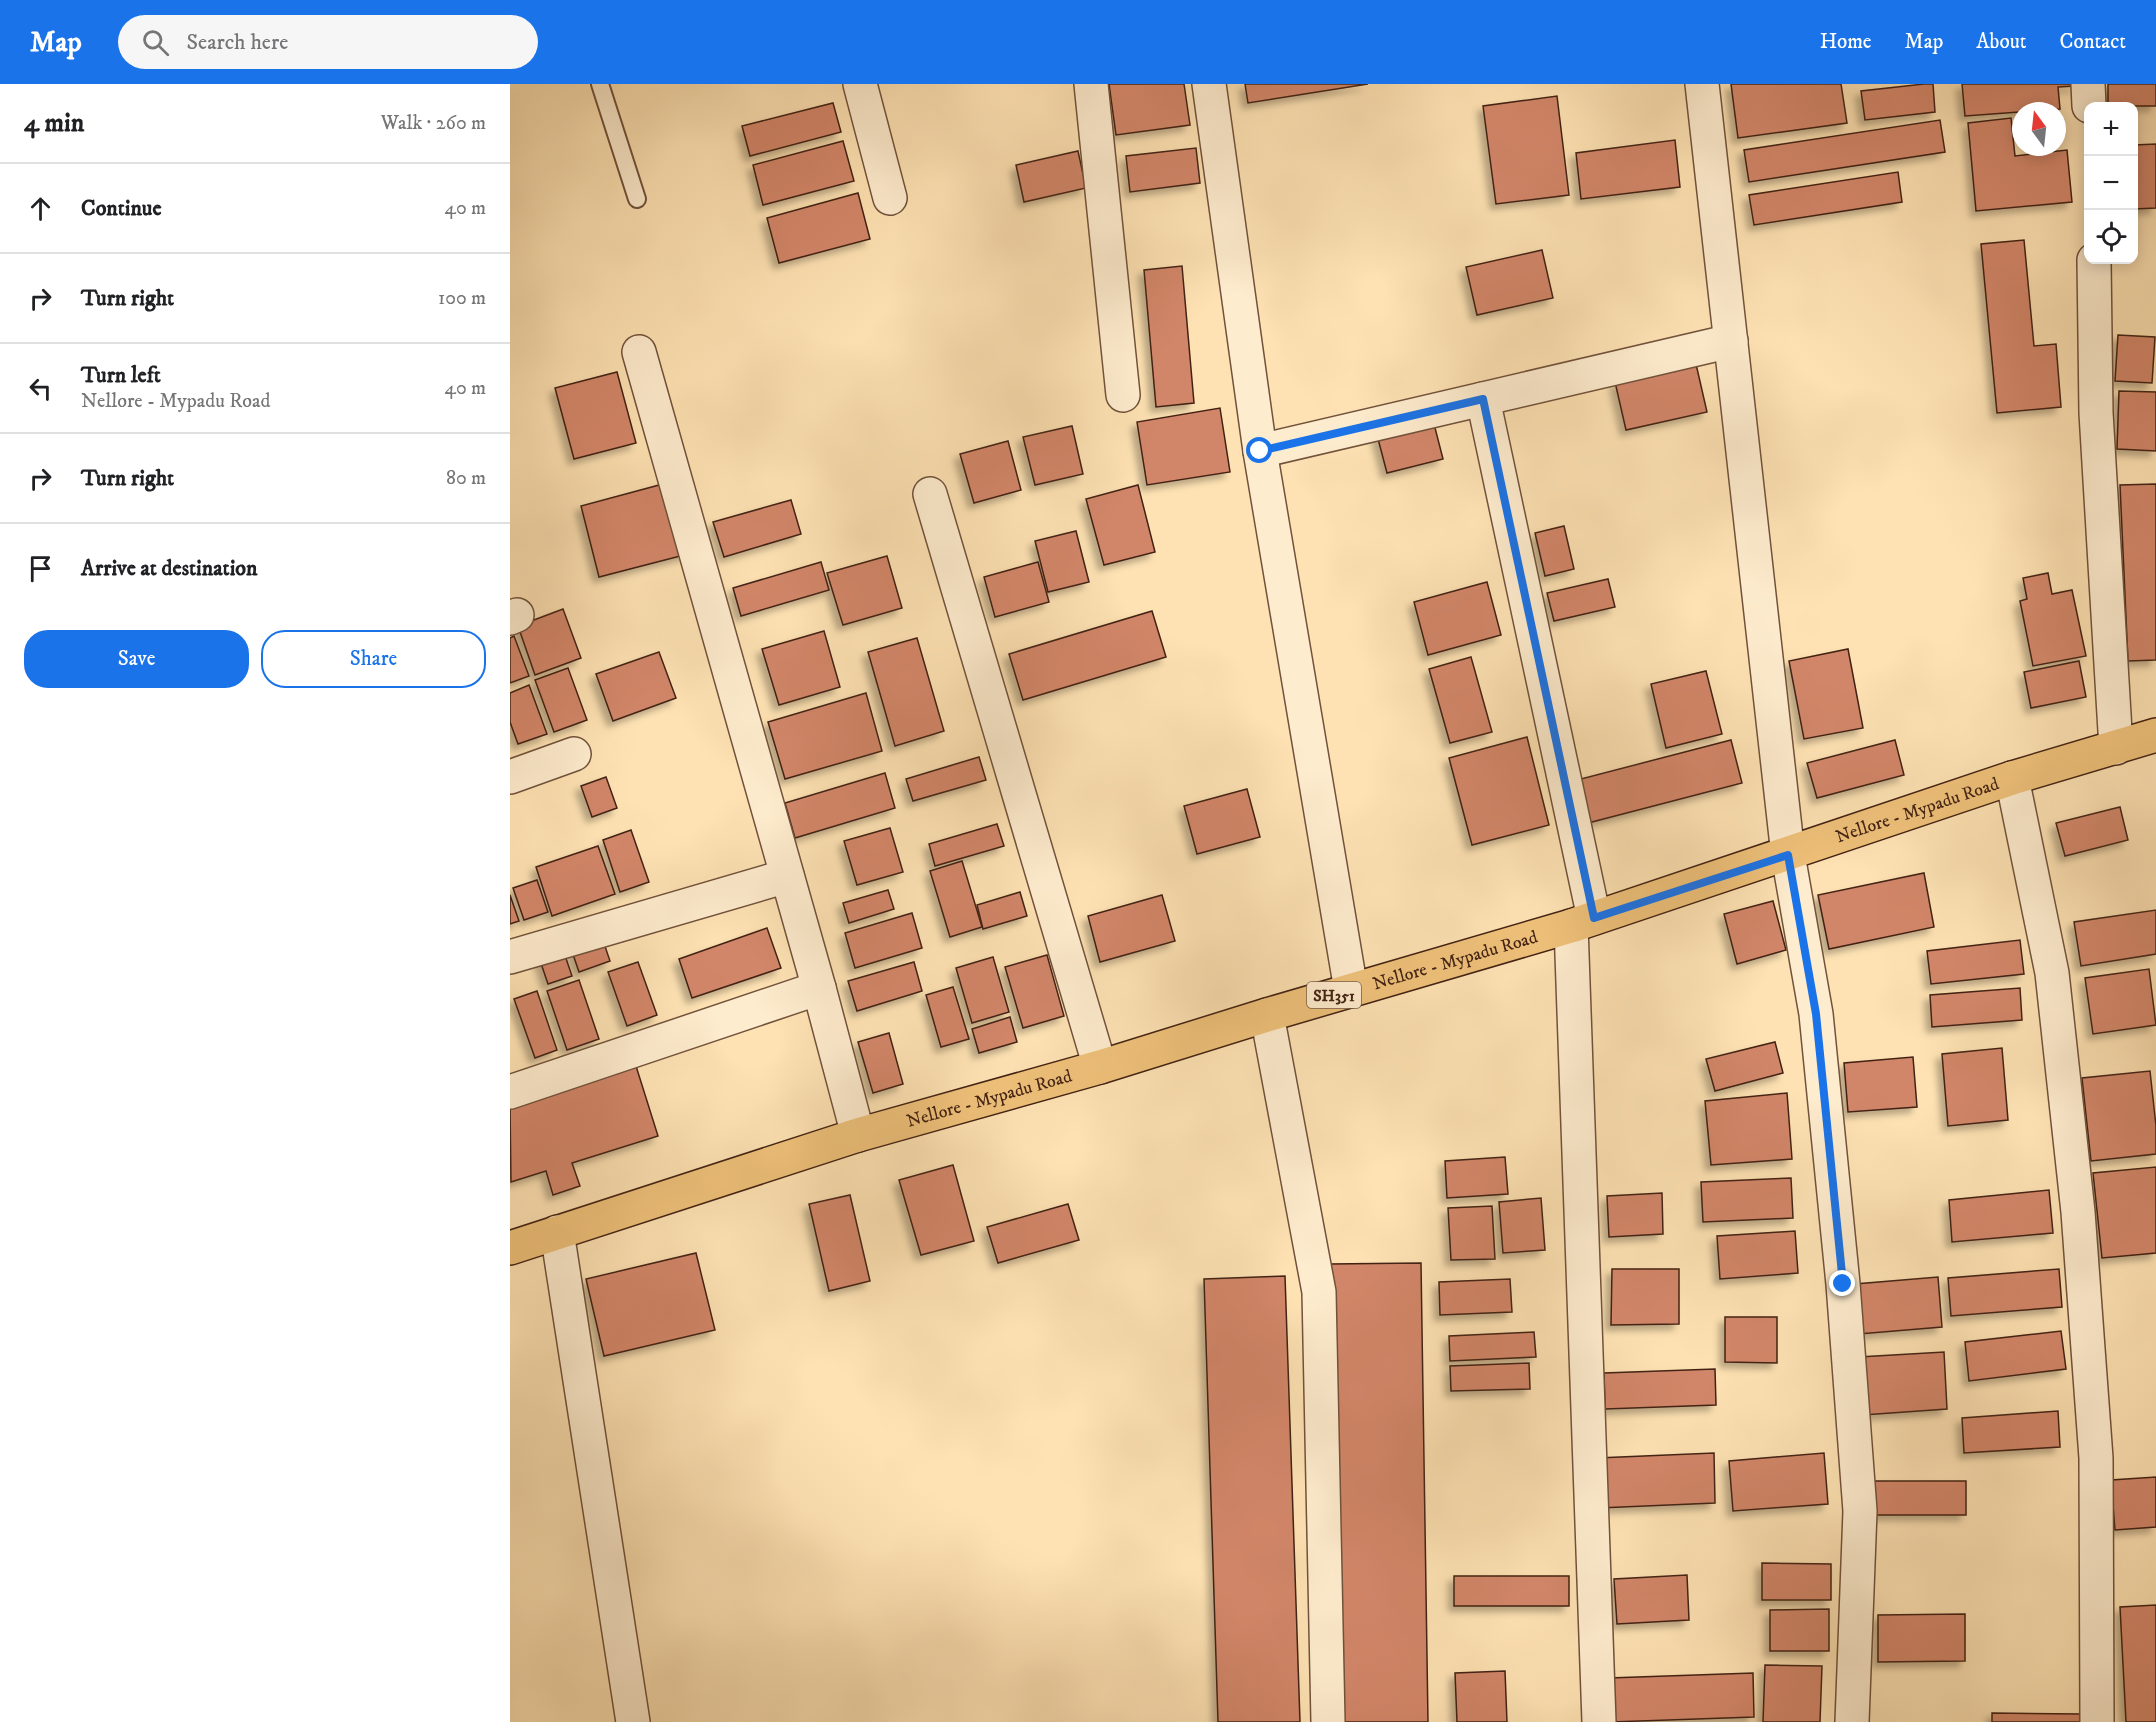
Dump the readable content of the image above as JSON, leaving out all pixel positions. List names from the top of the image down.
{
  "streets": {
    "main road": ["Nellore - Mypadu Road", "SH351"]
  },
  "north": "top",
  "page": {
    "header": "Map",
    "search": "Search here",
    "nav": [
      "Home",
      "Map",
      "About",
      "Contact"
    ],
    "heading": ["4 min", "Walk · 260 m"],
    "map_buttons": ["+", "−"],
    "list": [
      ["Continue", "40 m"],
      ["Turn right", "100 m"],
      ["Turn left", "Nellore - Mypadu Road", "40 m"],
      ["Turn right", "80 m"],
      "Arrive at destination"
    ],
    "buttons": ["Save", "Share"]
  }
}
